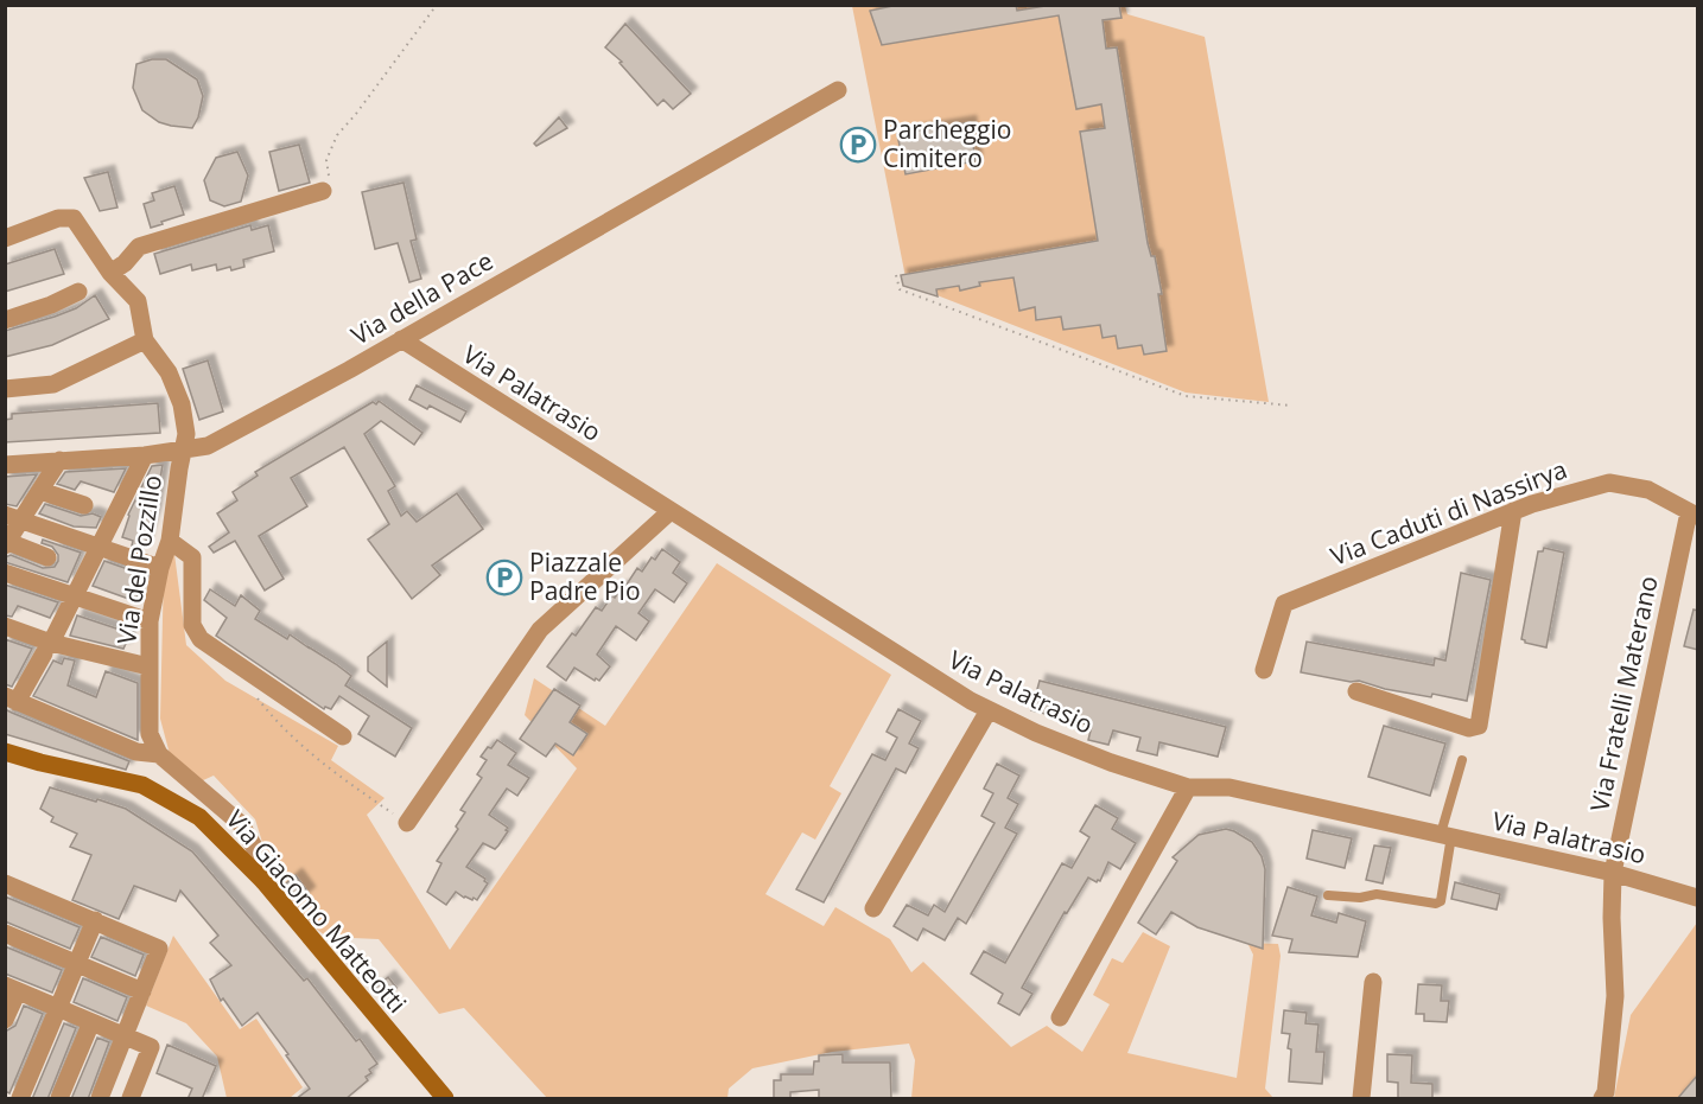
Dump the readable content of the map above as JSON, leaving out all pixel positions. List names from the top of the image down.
{
  "streets": {
    "street": [
      "Via della Pace",
      "Via Palatrasio",
      "Via Caduti di Nassirya",
      "Via del Pozzillo",
      "Via Fratelli Materano",
      "Via Giacomo Matteotti"
    ]
  },
  "crossings": [
    ["Via della Pace", "Via Palatrasio"],
    ["Via Palatrasio", "Via Fratelli Materano"],
    ["Via Caduti di Nassirya", "Via Fratelli Materano"]
  ],
  "places": {
    "parking": ["Parcheggio Cimitero", "Piazzale Padre Pio"]
  }
}
